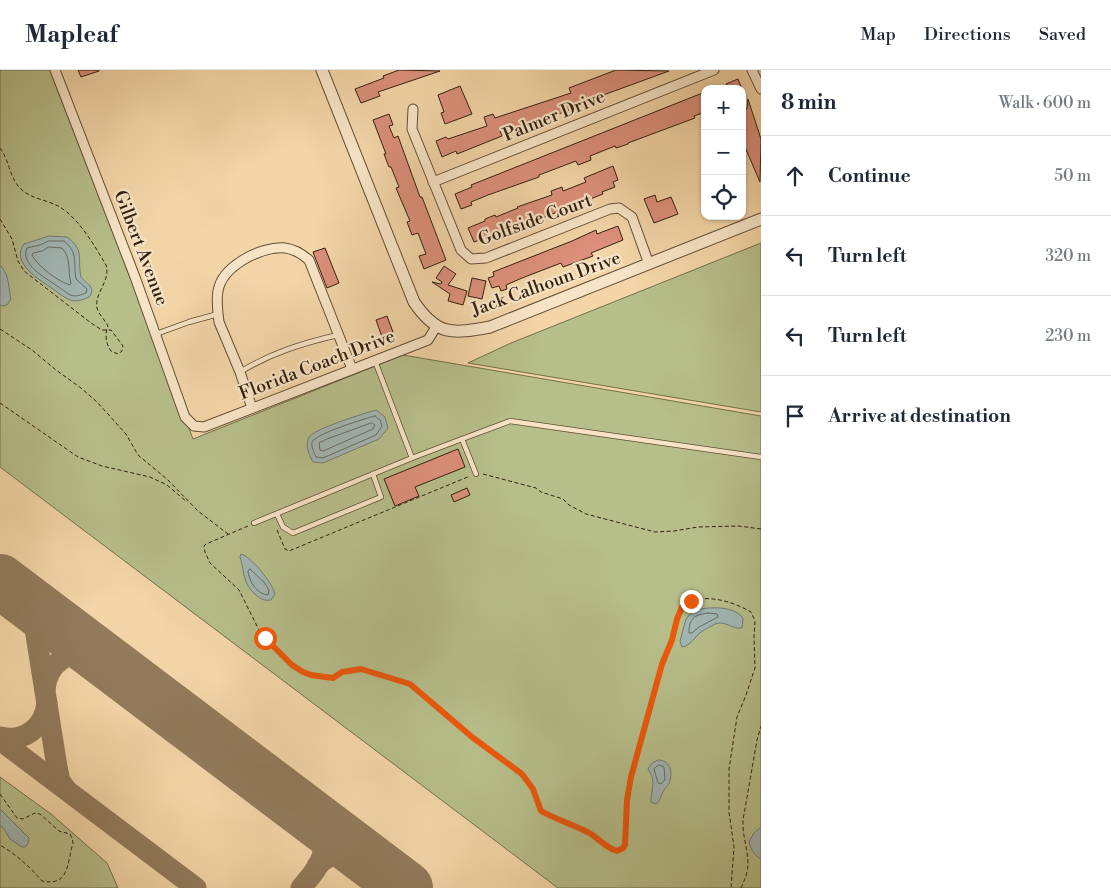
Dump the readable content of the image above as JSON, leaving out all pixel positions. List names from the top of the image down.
{
  "streets": {
    "street": [
      "Palmer Drive",
      "Golfside Court",
      "Gilbert Avenue",
      "Jack Calhoun Drive",
      "Florida Coach Drive"
    ]
  },
  "crossings": [
    ["Palmer Drive", "Golfside Court"],
    ["Golfside Court", "Jack Calhoun Drive"],
    ["Gilbert Avenue", "Florida Coach Drive"],
    ["Jack Calhoun Drive", "Florida Coach Drive"]
  ],
  "page": {
    "header": "Mapleaf",
    "nav": ["Map", "Directions", "Saved"],
    "heading": ["8 min", "Walk · 600 m"],
    "map_buttons": ["+", "−"],
    "list": [
      ["Continue", "50 m"],
      ["Turn left", "320 m"],
      ["Turn left", "230 m"],
      "Arrive at destination"
    ]
  }
}
